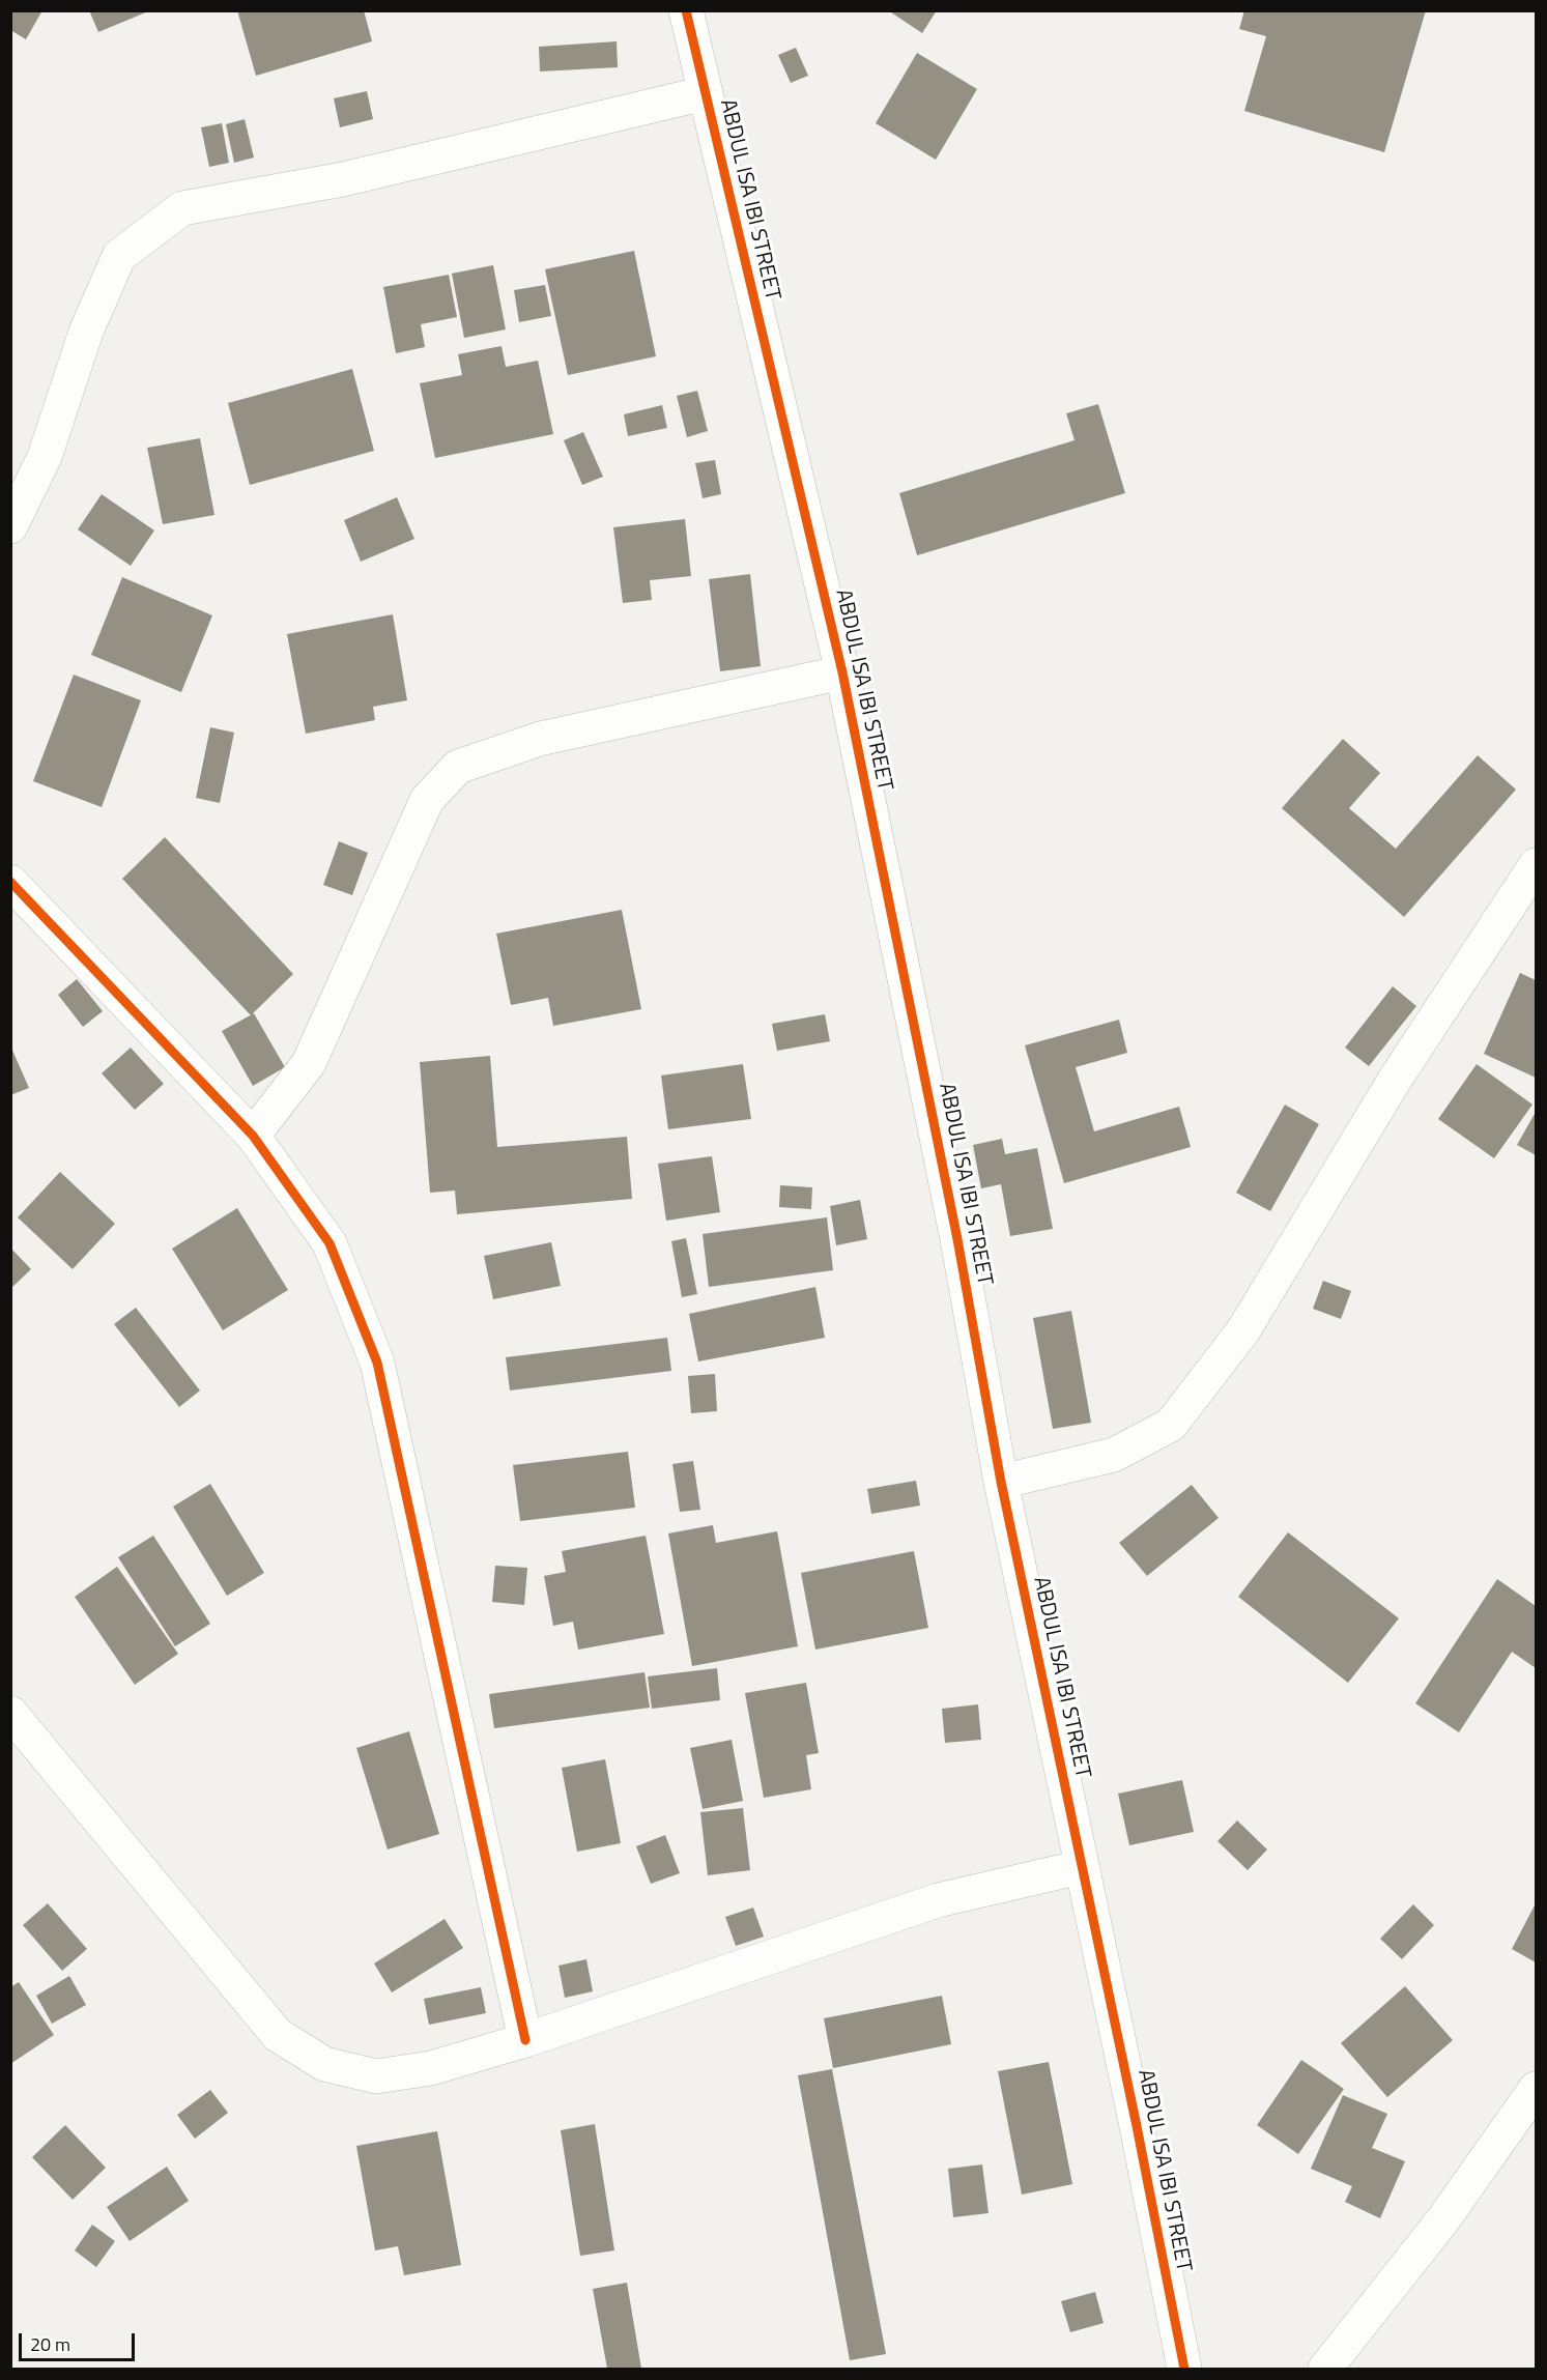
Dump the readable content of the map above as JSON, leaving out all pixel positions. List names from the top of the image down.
{
  "streets": {
    "street": ["ABDUL ISA IBI STREET"]
  },
  "scale_bar": "20 m"
}
